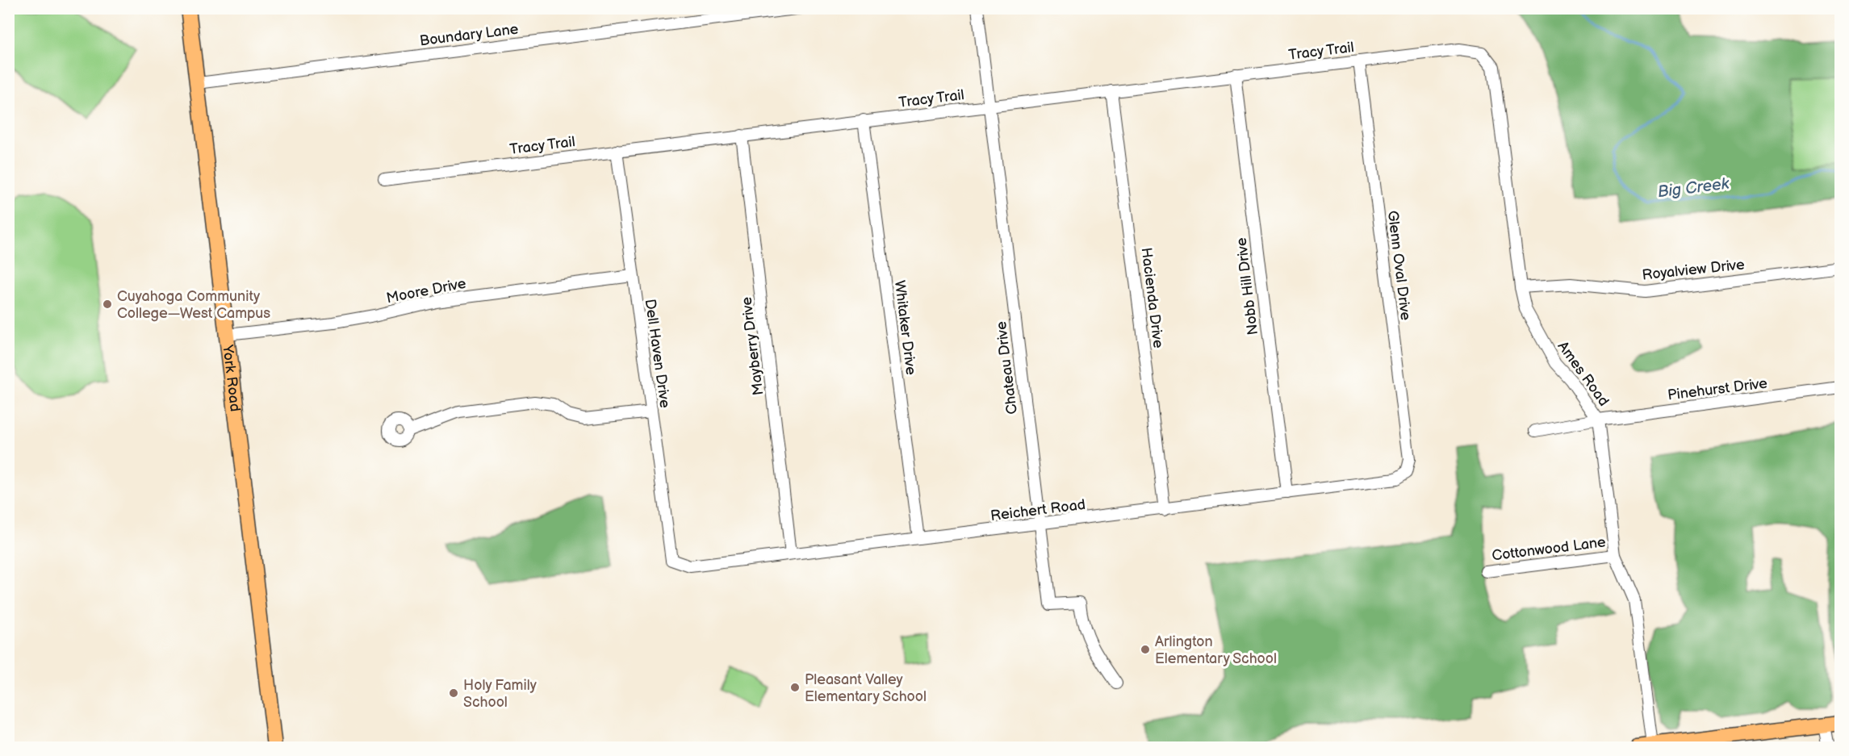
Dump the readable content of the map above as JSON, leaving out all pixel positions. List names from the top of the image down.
{
  "streets": {
    "main road": ["York Road"],
    "street": [
      "Boundary Lane",
      "Tracy Trail",
      "Glenn Oval Drive",
      "Royalview Drive",
      "Nobb Hill Drive",
      "Moore Drive",
      "Hacienda Drive",
      "Whitaker Drive",
      "Mayberry Drive",
      "Dell Haven Drive",
      "Chateau Drive",
      "Ames Road",
      "Pinehurst Drive",
      "Reichert Road",
      "Cottonwood Lane"
    ]
  },
  "crossings": [
    ["Boundary Lane", "York Road"],
    ["Tracy Trail", "Glenn Oval Drive"],
    ["Tracy Trail", "Nobb Hill Drive"],
    ["Tracy Trail", "Hacienda Drive"],
    ["Tracy Trail", "Whitaker Drive"],
    ["Tracy Trail", "Mayberry Drive"],
    ["Tracy Trail", "Dell Haven Drive"],
    ["Tracy Trail", "Chateau Drive"],
    ["Tracy Trail", "Ames Road"],
    ["Glenn Oval Drive", "Reichert Road"],
    ["Royalview Drive", "Ames Road"],
    ["Nobb Hill Drive", "Reichert Road"],
    ["Moore Drive", "Dell Haven Drive"],
    ["Moore Drive", "York Road"],
    ["Hacienda Drive", "Reichert Road"],
    ["Whitaker Drive", "Reichert Road"],
    ["Mayberry Drive", "Reichert Road"],
    ["Dell Haven Drive", "Reichert Road"],
    ["Chateau Drive", "Reichert Road"],
    ["Ames Road", "Pinehurst Drive"],
    ["Ames Road", "Cottonwood Lane"]
  ],
  "water": ["Big Creek"],
  "places": [
    "Cuyahoga Community College—West Campus",
    "Arlington Elementary School",
    "Pleasant Valley Elementary School",
    "Holy Family School"
  ]
}
